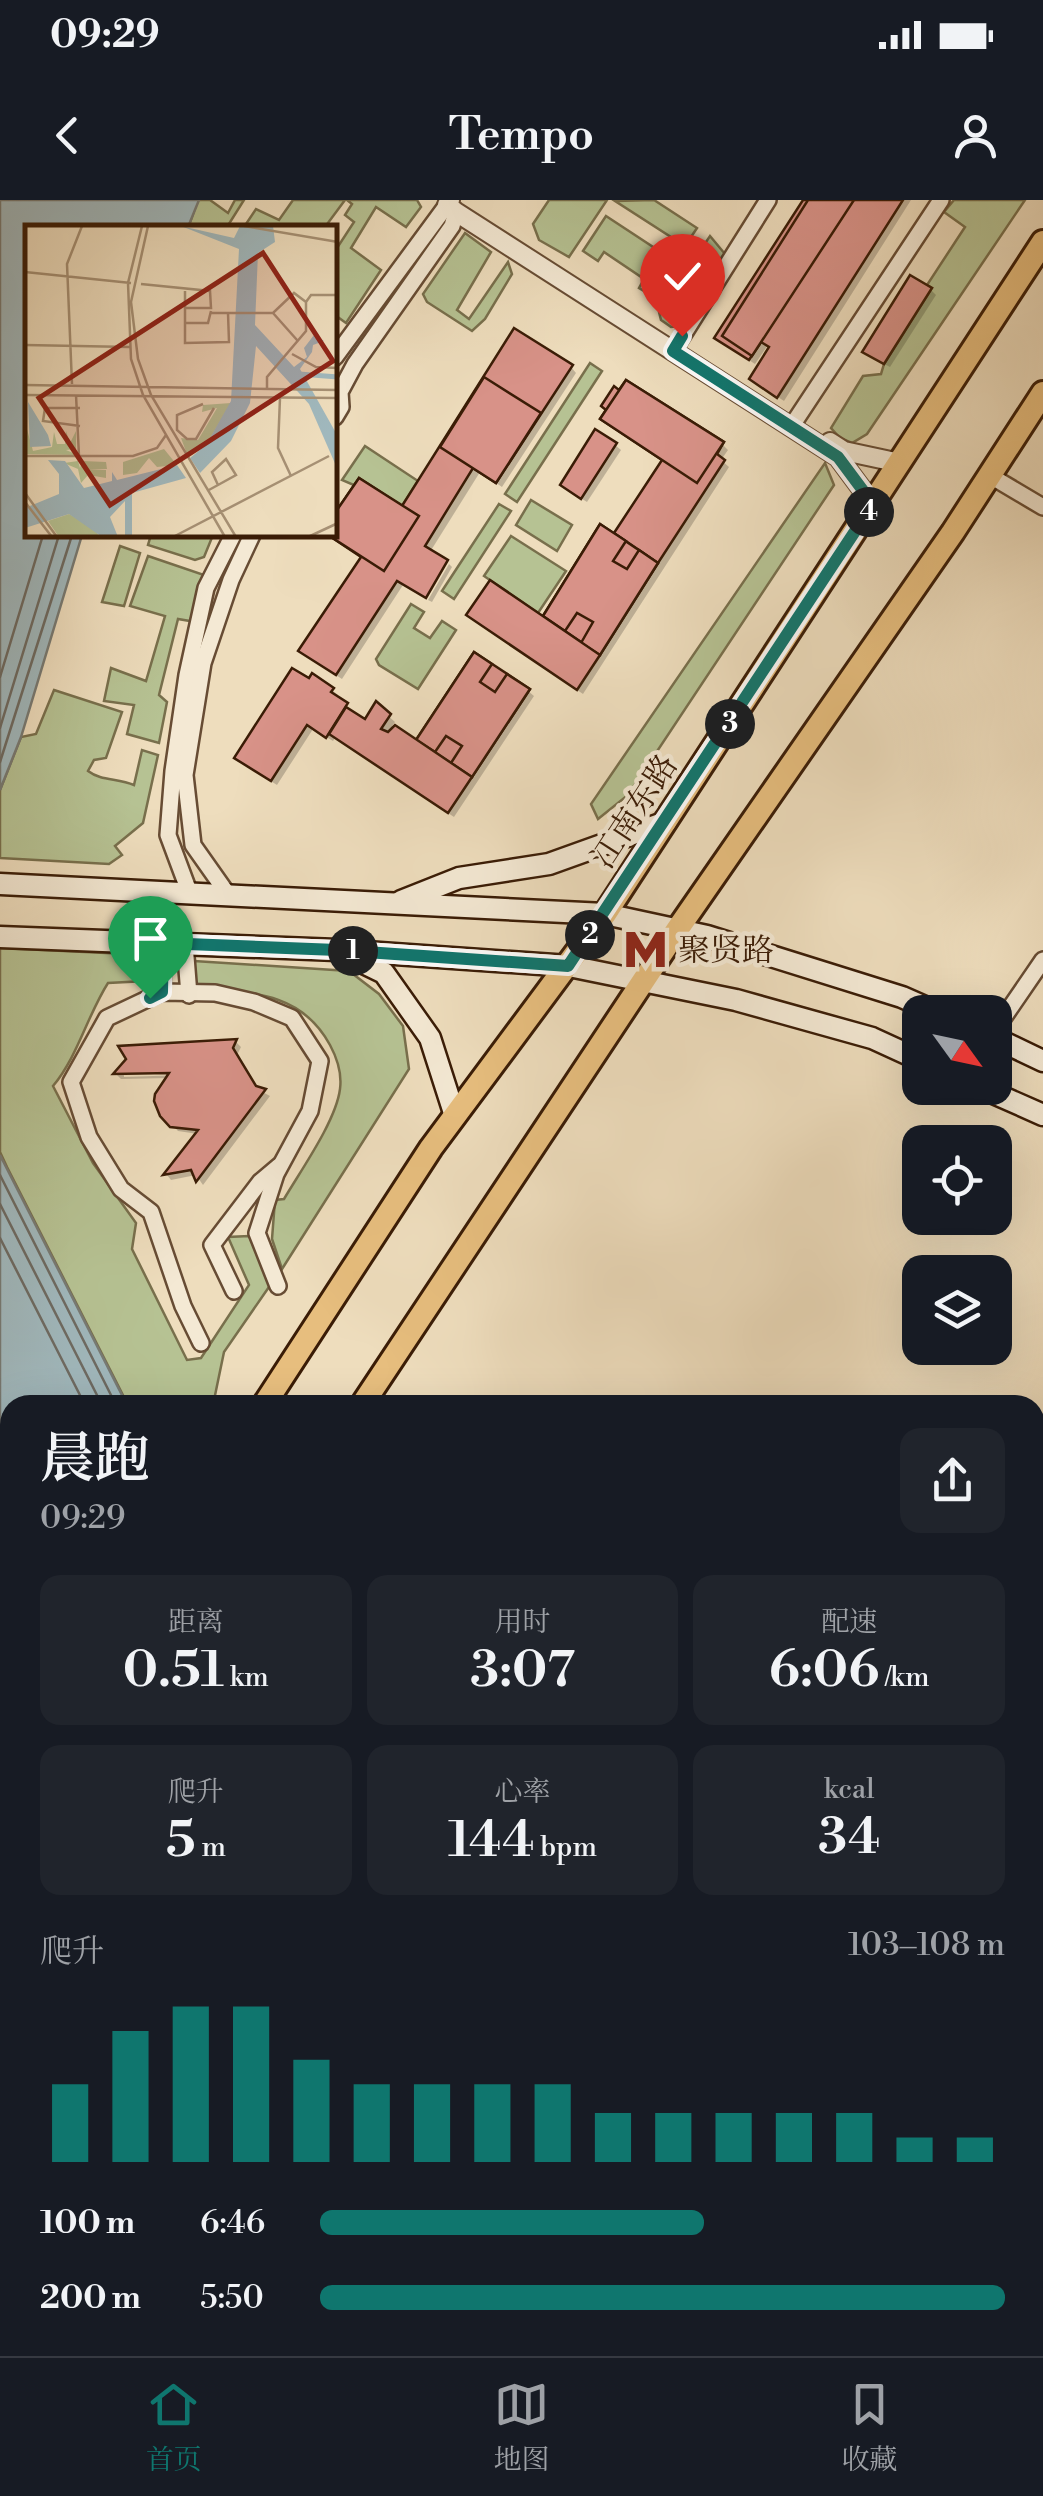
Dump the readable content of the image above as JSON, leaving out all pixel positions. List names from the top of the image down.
{
  "streets": {
    "main road": ["江南东路"]
  },
  "places": {
    "metro station": ["聚贤路"]
  },
  "north": "bottom right",
  "page": {
    "status": "09:29",
    "header": "Tempo",
    "pins": [
      "4",
      "3",
      "2",
      "1"
    ],
    "heading": ["晨跑", "09:29"],
    "stats": [
      ["距离", "0.51 km"],
      ["用时", "3:07"],
      ["配速", "6:06 /km"],
      ["爬升", "5 m"],
      ["心率", "144 bpm"],
      ["kcal", "34"]
    ],
    "chart": ["爬升", "103–108 m"],
    "list": [
      {
        "name": "100 m",
        "note": "6:46"
      },
      {
        "name": "200 m",
        "note": "5:50"
      }
    ],
    "tabs": ["首页", "地图", "收藏"]
  }
}
